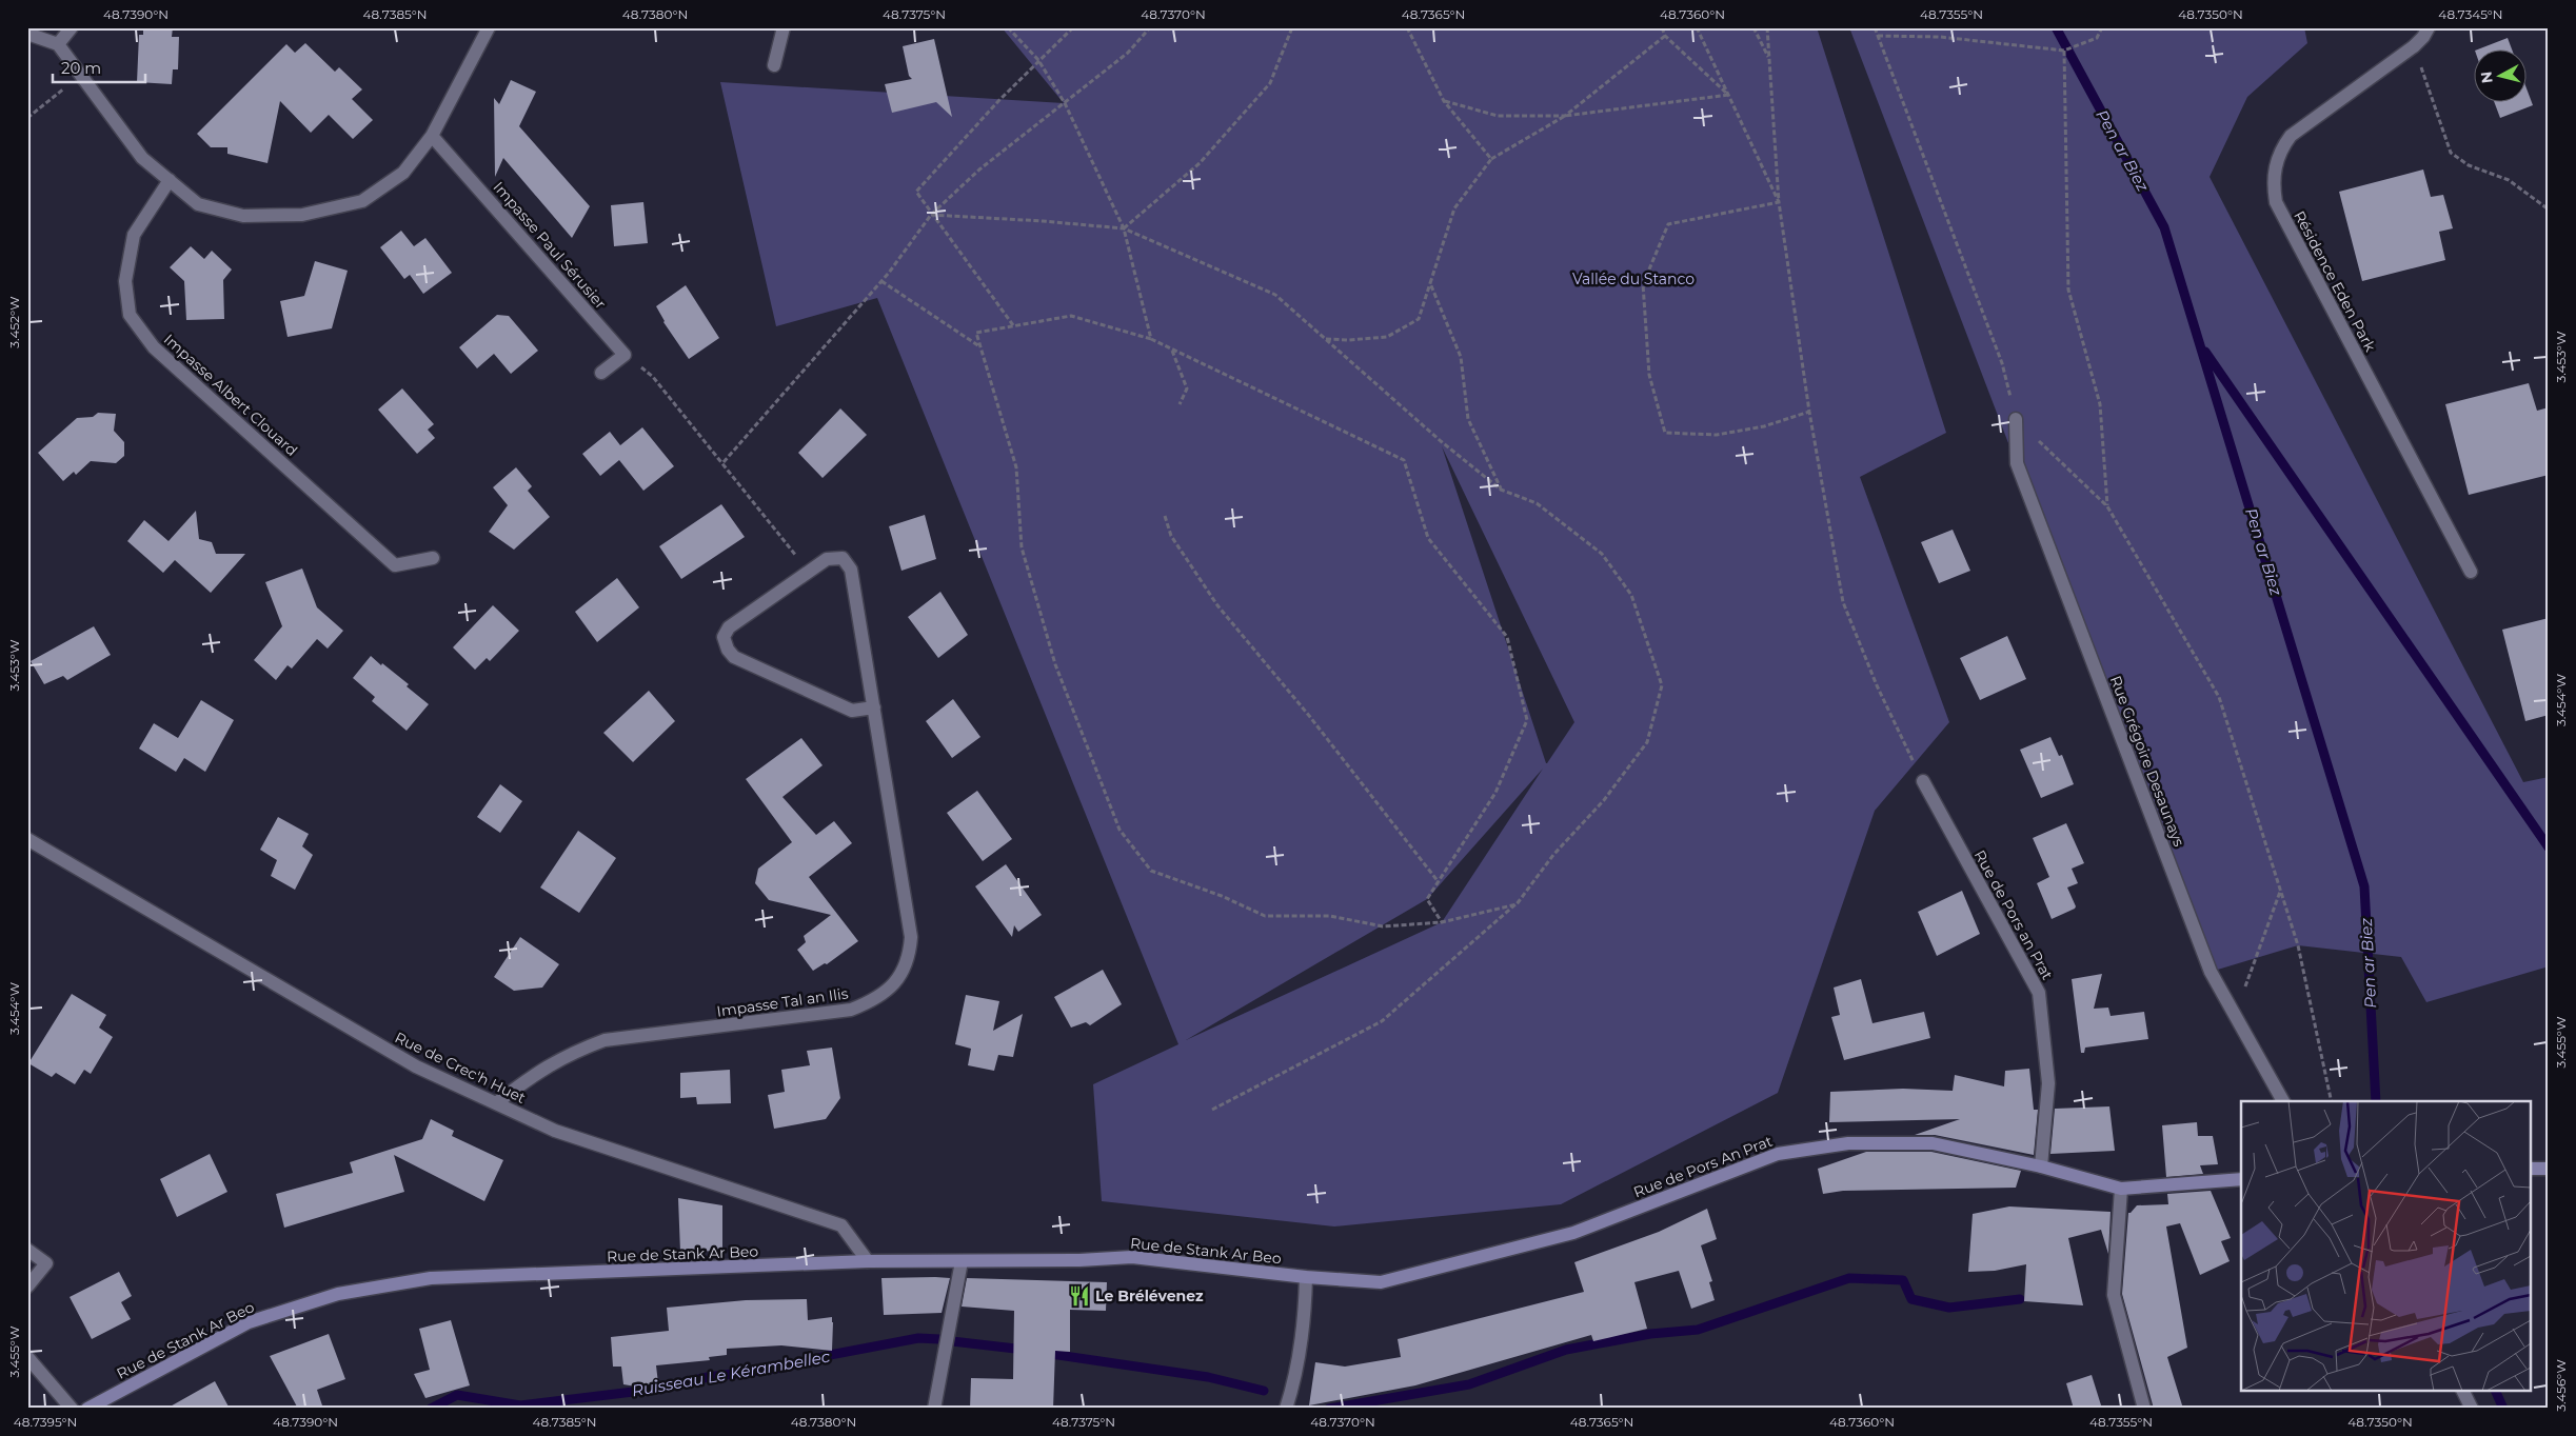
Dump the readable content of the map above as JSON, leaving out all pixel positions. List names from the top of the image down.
{
  "streets": {
    "street": [
      "Impasse Paul Sérusier",
      "Résidence Eden Park",
      "Impasse Albert Clouard",
      "Rue Grégoire Desaunays",
      "Rue de Pors an Prat",
      "Impasse Tal an Ilis",
      "Rue de Crec'h Huet",
      "Rue de Pors An Prat",
      "Rue de Stank Ar Beo"
    ]
  },
  "crossings": [
    ["Rue de Pors an Prat", "Rue de Pors An Prat"],
    ["Impasse Tal an Ilis", "Rue de Crec'h Huet"],
    ["Rue de Crec'h Huet", "Rue de Stank Ar Beo"],
    ["Rue de Pors An Prat", "Rue de Stank Ar Beo"]
  ],
  "water": ["Pen ar Biez", "Ruisseau Le Kérambellec"],
  "parks": ["Vallée du Stanco"],
  "places": {
    "restaurant": ["Le Brélévenez"]
  },
  "scale_bar": "20 m",
  "north": "left",
  "coordinates": [
    "48.7390°N",
    "48.7385°N",
    "48.7380°N",
    "48.7375°N",
    "48.7370°N",
    "48.7365°N",
    "48.7360°N",
    "48.7355°N",
    "48.7350°N",
    "48.7345°N",
    "3.452°W",
    "3.453°W",
    "3.454°W",
    "3.455°W",
    "3.456°W",
    "48.7395°N"
  ]
}
